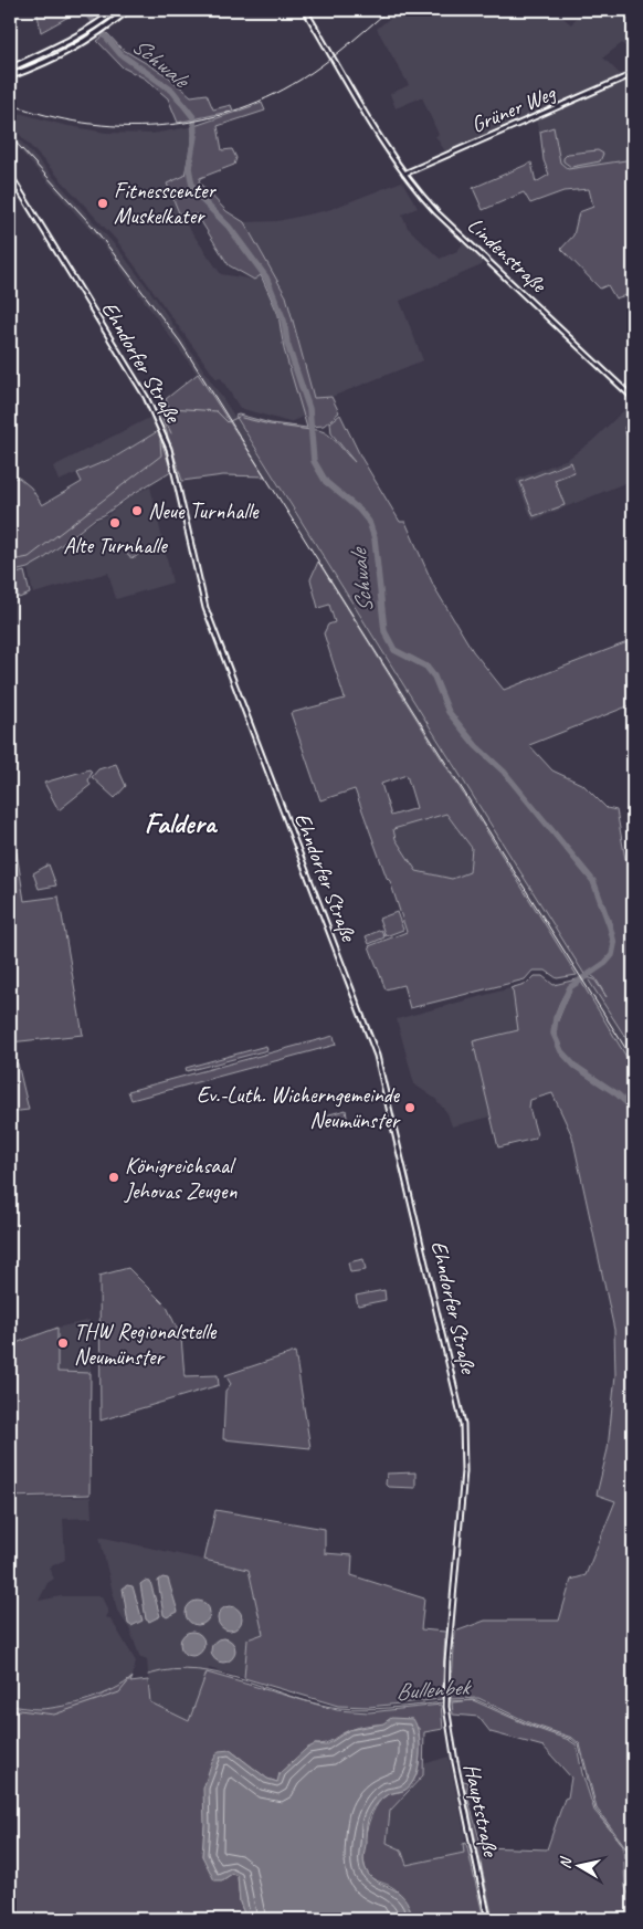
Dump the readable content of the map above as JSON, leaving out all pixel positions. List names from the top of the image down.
{
  "streets": {
    "street": [
      "Grüner Weg",
      "Lindenstraße",
      "Ehndorfer Straße",
      "Hauptstraße"
    ]
  },
  "crossings": [
    ["Grüner Weg", "Lindenstraße"],
    ["Ehndorfer Straße", "Hauptstraße"]
  ],
  "districts": ["Faldera"],
  "water": ["Schwale", "Bullenbek"],
  "places": [
    "Fitnesscenter Muskelkater",
    "Neue Turnhalle",
    "Alte Turnhalle",
    "Ev.-Luth. Wicherngemeinde Neumünster",
    "Königreichsaal Jehovas Zeugen",
    "THW Regionalstelle Neumünster"
  ],
  "north": "left"
}
